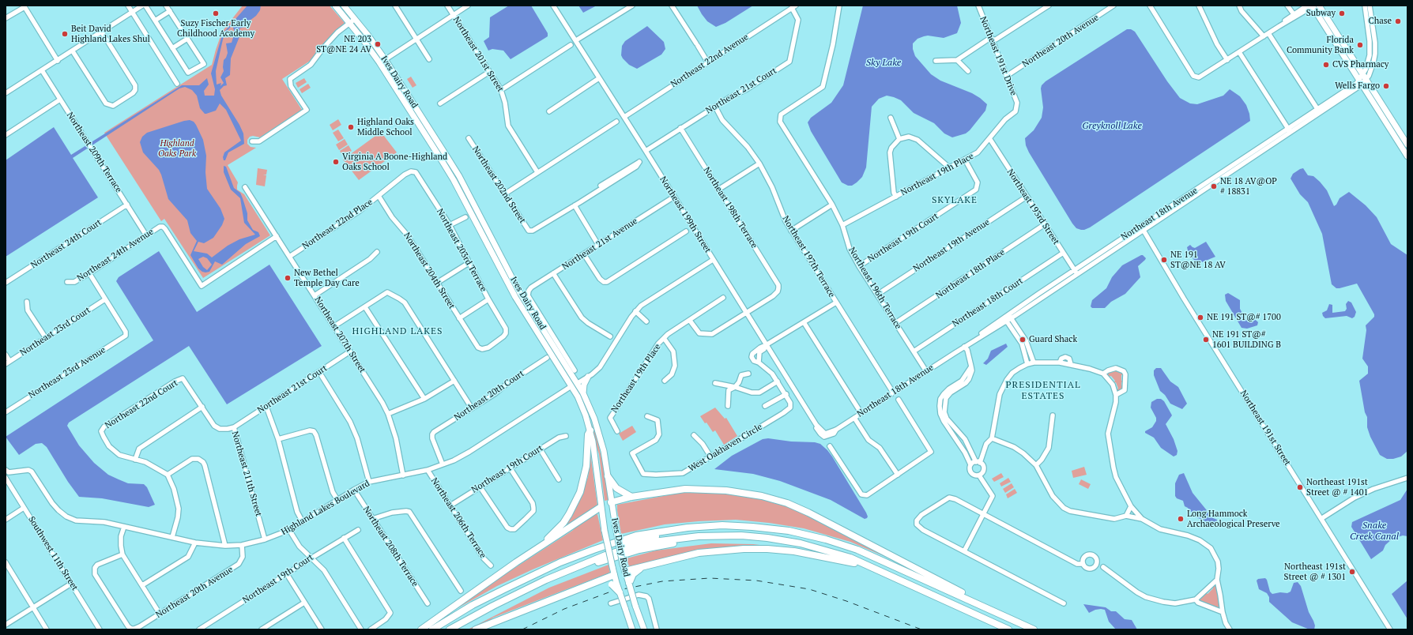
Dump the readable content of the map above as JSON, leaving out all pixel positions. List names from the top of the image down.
{
  "streets": {
    "main road": ["Ives Dairy Road"],
    "street": [
      "Northeast 20th Avenue",
      "Northeast 201st Street",
      "Northeast 191st Drive",
      "Northeast 22nd Avenue",
      "Northeast 21st Court",
      "Northeast 209th Terrace",
      "Northeast 19th Place",
      "Northeast 202nd Street",
      "Northeast 193rd Street",
      "Northeast 198th Terrace",
      "Northeast 18th Avenue",
      "Northeast 199th Street",
      "Northeast 22nd Place",
      "Northeast 19th Court",
      "Northeast 24th Court",
      "Northeast 21st Avenue",
      "Northeast 19th Avenue",
      "Northeast 203rd Terrace",
      "Northeast 24th Avenue",
      "Northeast 197th Terrace",
      "Northeast 204th Street",
      "Northeast 18th Place",
      "Northeast 196th Terrace",
      "Northeast 18th Court",
      "Northeast 23rd Court",
      "Northeast 207th Street",
      "Northeast 23rd Avenue",
      "Northeast 20th Court",
      "Northeast 22nd Court",
      "Northeast 191st Street",
      "West Oakhaven Circle",
      "Northeast 211th Street",
      "Highland Lakes Boulevard",
      "Northeast 206th Terrace",
      "Northeast 208th Terrace",
      "Southwest 11th Street"
    ]
  },
  "crossings": [
    ["Northeast 20th Avenue", "Northeast 191st Drive"],
    ["Northeast 20th Avenue", "Highland Lakes Boulevard"],
    ["Northeast 191st Drive", "Northeast 19th Place"],
    ["Northeast 22nd Avenue", "Northeast 21st Court"],
    ["Northeast 22nd Avenue", "Northeast 199th Street"],
    ["Ives Dairy Road", "Highland Lakes Boulevard"],
    ["Northeast 21st Court", "Northeast 198th Terrace"],
    ["Northeast 21st Court", "Northeast 199th Street"],
    ["Northeast 21st Court", "Northeast 197th Terrace"],
    ["Northeast 21st Court", "Northeast 207th Street"],
    ["Northeast 21st Court", "Northeast 211th Street"],
    ["Northeast 209th Terrace", "Northeast 24th Court"],
    ["Northeast 209th Terrace", "Northeast 24th Avenue"],
    ["Northeast 19th Place", "Northeast 193rd Street"],
    ["Northeast 19th Place", "Northeast 19th Court"],
    ["Northeast 19th Place", "Northeast 196th Terrace"],
    ["Northeast 193rd Street", "Northeast 18th Avenue"],
    ["Northeast 193rd Street", "Northeast 19th Avenue"],
    ["Northeast 193rd Street", "Northeast 18th Place"],
    ["Northeast 193rd Street", "Northeast 18th Court"],
    ["Northeast 198th Terrace", "Northeast 199th Street"],
    ["Northeast 18th Avenue", "Northeast 199th Street"],
    ["Northeast 18th Avenue", "Northeast 197th Terrace"],
    ["Northeast 18th Avenue", "Northeast 196th Terrace"],
    ["Northeast 18th Avenue", "Northeast 191st Street"],
    ["Northeast 199th Street", "Northeast 21st Avenue"],
    ["Northeast 199th Street", "West Oakhaven Circle"],
    ["Northeast 22nd Place", "Northeast 203rd Terrace"],
    ["Northeast 22nd Place", "Northeast 204th Street"],
    ["Northeast 22nd Place", "Northeast 207th Street"],
    ["Northeast 19th Court", "Northeast 196th Terrace"],
    ["Northeast 19th Court", "Northeast 206th Terrace"],
    ["Northeast 19th Avenue", "Northeast 196th Terrace"],
    ["Northeast 203rd Terrace", "Northeast 204th Street"],
    ["Northeast 24th Avenue", "Northeast 207th Street"],
    ["Northeast 18th Place", "Northeast 196th Terrace"],
    ["Northeast 196th Terrace", "Northeast 18th Court"],
    ["Northeast 23rd Court", "Northeast 23rd Avenue"],
    ["Northeast 207th Street", "Highland Lakes Boulevard"],
    ["Northeast 20th Court", "Northeast 206th Terrace"],
    ["Northeast 22nd Court", "Northeast 211th Street"],
    ["Northeast 211th Street", "Highland Lakes Boulevard"],
    ["Highland Lakes Boulevard", "Northeast 206th Terrace"],
    ["Highland Lakes Boulevard", "Northeast 208th Terrace"]
  ],
  "districts": ["SKYLAKE", "HIGHLAND LAKES", "PRESIDENTIAL ESTATES"],
  "water": ["Sky Lake", "Greyknoll Lake", "Snake Creek Canal"],
  "parks": ["Highland Oaks Park"],
  "places": [
    "Suzy Fischer Early Childhood Academy",
    "Subway",
    "Chase",
    "Beit David Highland Lakes Shul",
    "NE 203 ST@NE 24 AV",
    "Florida Community Bank",
    "CVS Pharmacy",
    "Wells Fargo",
    "Highland Oaks Middle School",
    "Virginia A Boone-Highland Oaks School",
    "NE 18 AV@OP # 18831",
    "NE 191 ST@NE 18 AV",
    "New Bethel Temple Day Care",
    "NE 191 ST@# 1700",
    "Guard Shack",
    "NE 191 ST@# 1601 BUILDING B",
    "Northeast 191st Street @ # 1401",
    "Long Hammock Archaeological Preserve",
    "Northeast 191st Street @ # 1301"
  ]
}
